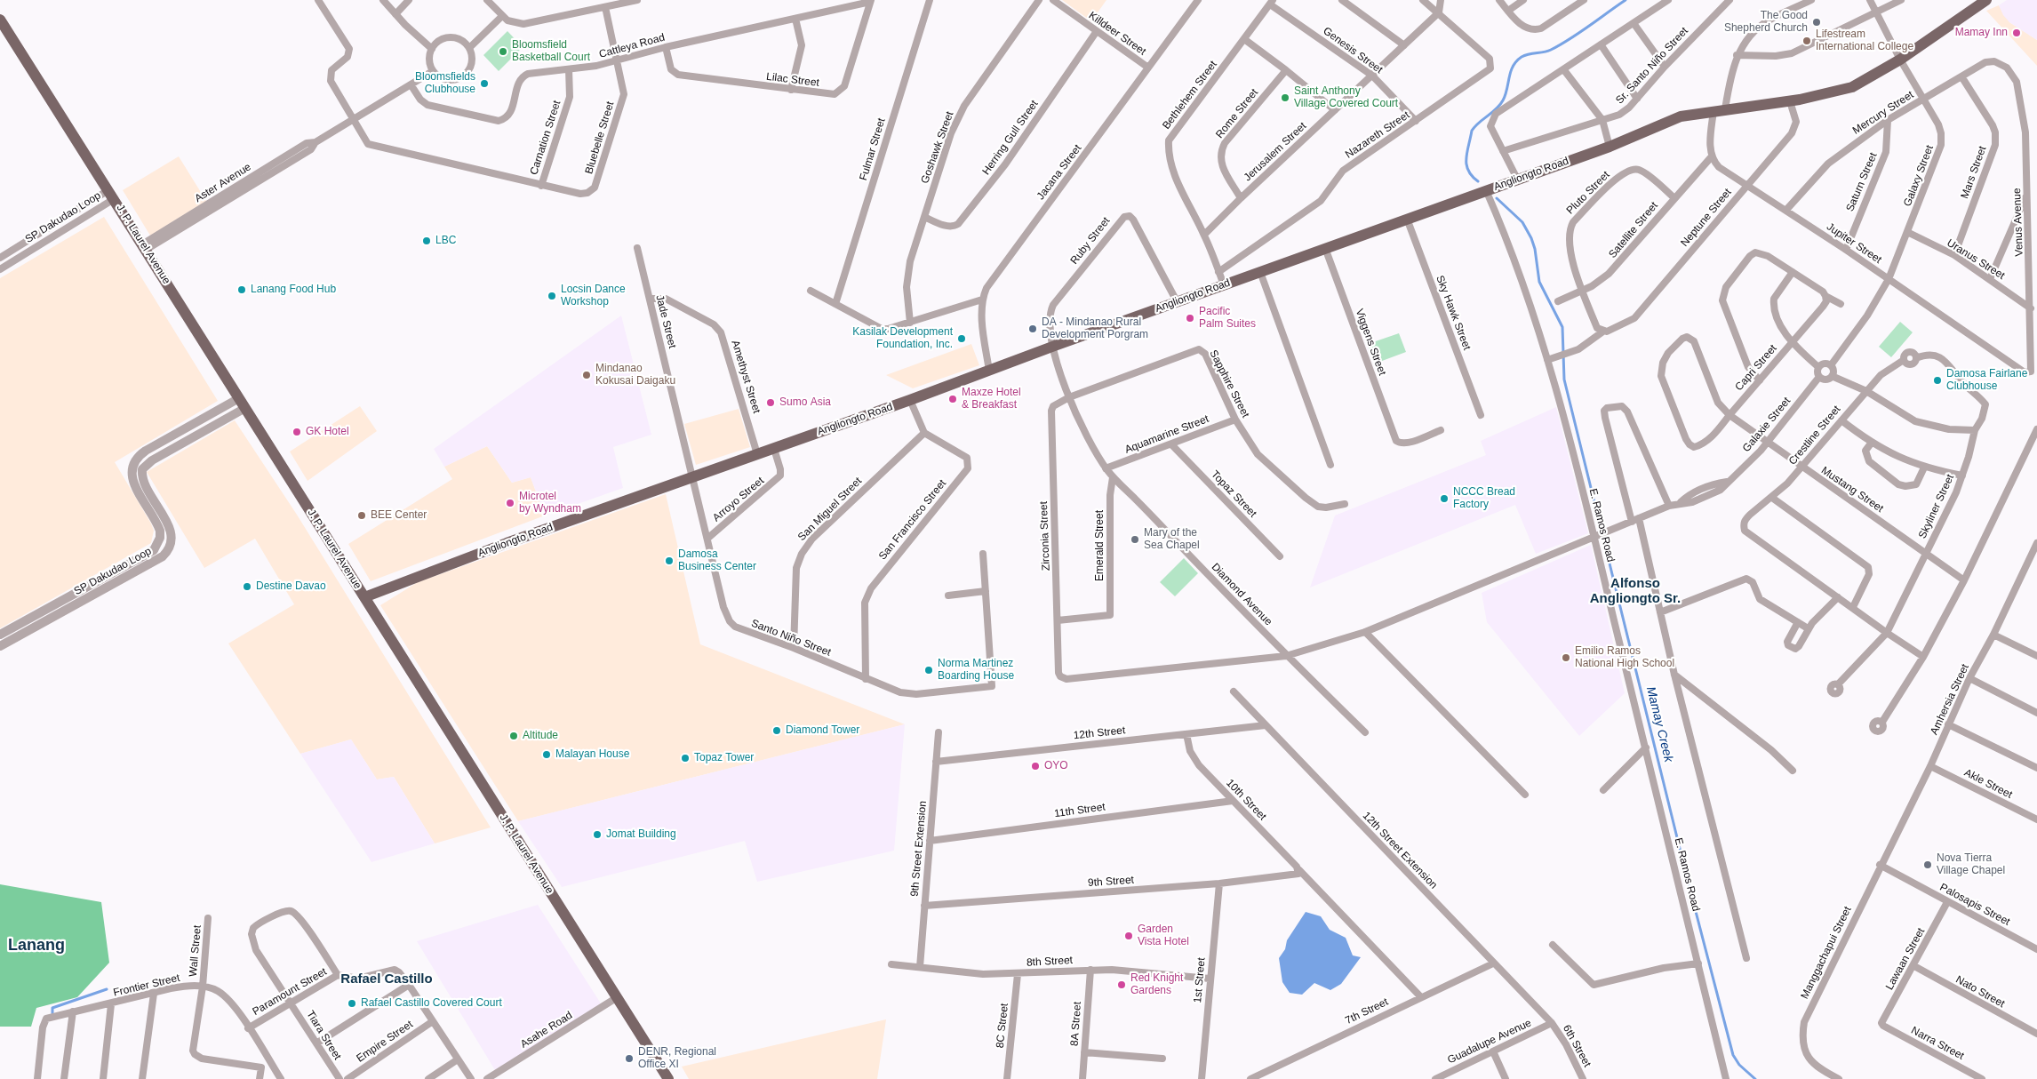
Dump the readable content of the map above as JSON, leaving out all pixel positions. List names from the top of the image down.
{
  "streets": {
    "main road": ["Angliongto Road", "J. P. Laurel Avenue"],
    "street": [
      "Killdeer Street",
      "Cattleya Road",
      "Genesis Street",
      "Sr. Santo Niño Street",
      "Lilac Street",
      "Bethlehem Street",
      "Mercury Street",
      "Rome Street",
      "Nazareth Street",
      "Carnation Street",
      "Bluebelle Street",
      "Herring Gull Street",
      "Goshawk Street",
      "Fulmar Street",
      "Jerusalem Street",
      "Jacana Street",
      "Mars Street",
      "Galaxy Street",
      "Saturn Street",
      "Aster Avenue",
      "Pluto Street",
      "SP Dakudao Loop",
      "Neptune Street",
      "Venus Avenue",
      "Satellite Street",
      "Ruby Street",
      "Jupiter Street",
      "Uranus Street",
      "Sky Hawk Street",
      "Jade Street",
      "Viggens Street",
      "Capri Street",
      "Amethyst Street",
      "Sapphire Street",
      "Galaxie Street",
      "Aquamarine Street",
      "Crestline Street",
      "Mustang Street",
      "Topaz Street",
      "Arroyo Street",
      "Skyliner Street",
      "San Miguel Street",
      "San Francisco Street",
      "E. Ramos Road",
      "Zirconia Street",
      "Emerald Street",
      "Diamond Avenue",
      "Santo Niño Street",
      "Amhersia Street",
      "12th Street",
      "Akle Street",
      "10th Street",
      "11th Street",
      "9th Street Extension",
      "12th Street Extension",
      "9th Street",
      "Palosapis Street",
      "Wall Street",
      "Manggachapui Street",
      "Lawaan Street",
      "8th Street",
      "1st Street",
      "Frontier Street",
      "Paramount Street",
      "Nato Street",
      "7th Street",
      "8A Street",
      "8C Street",
      "Asahe Road",
      "Tiara Street",
      "Empire Street",
      "Guadalupe Avenue",
      "Narra Street",
      "6th Street"
    ]
  },
  "crossings": [
    ["Killdeer Street", "Herring Gull Street"],
    ["Killdeer Street", "Jacana Street"],
    ["Cattleya Road", "Lilac Street"],
    ["Cattleya Road", "Carnation Street"],
    ["Cattleya Road", "Bluebelle Street"],
    ["Cattleya Road", "Aster Avenue"],
    ["Genesis Street", "Bethlehem Street"],
    ["Genesis Street", "Nazareth Street"],
    ["Genesis Street", "Jerusalem Street"],
    ["Bethlehem Street", "Nazareth Street"],
    ["Bethlehem Street", "Jerusalem Street"],
    ["Bethlehem Street", "Angliongto Road"],
    ["Mercury Street", "Mars Street"],
    ["Mercury Street", "Galaxy Street"],
    ["Mercury Street", "Saturn Street"],
    ["Mercury Street", "Venus Avenue"],
    ["Mercury Street", "Jupiter Street"],
    ["Rome Street", "Jerusalem Street"],
    ["Nazareth Street", "Jerusalem Street"],
    ["Carnation Street", "Bluebelle Street"],
    ["Herring Gull Street", "Goshawk Street"],
    ["Mars Street", "Uranus Street"],
    ["Angliongto Road", "Galaxy Street"],
    ["Angliongto Road", "Neptune Street"],
    ["Angliongto Road", "Ruby Street"],
    ["Angliongto Road", "J. P. Laurel Avenue"],
    ["Angliongto Road", "Sky Hawk Street"],
    ["Angliongto Road", "Jade Street"],
    ["Angliongto Road", "Viggens Street"],
    ["Angliongto Road", "Amethyst Street"],
    ["Angliongto Road", "Arroyo Street"],
    ["Angliongto Road", "E. Ramos Road"],
    ["Angliongto Road", "Diamond Avenue"],
    ["Angliongto Road", "Santo Niño Street"],
    ["Galaxy Street", "Jupiter Street"],
    ["Galaxy Street", "Uranus Street"],
    ["Galaxy Street", "Galaxie Street"],
    ["Saturn Street", "Jupiter Street"],
    ["Aster Avenue", "J. P. Laurel Avenue"],
    ["Pluto Street", "Neptune Street"],
    ["Pluto Street", "Satellite Street"],
    ["SP Dakudao Loop", "J. P. Laurel Avenue"],
    ["Neptune Street", "Jupiter Street"],
    ["Neptune Street", "E. Ramos Road"],
    ["Venus Avenue", "Jupiter Street"],
    ["Venus Avenue", "Uranus Street"],
    ["Satellite Street", "Jupiter Street"],
    ["Ruby Street", "Diamond Avenue"],
    ["J. P. Laurel Avenue", "Asahe Road"],
    ["Jade Street", "Amethyst Street"],
    ["Jade Street", "Santo Niño Street"],
    ["Capri Street", "Mustang Street"],
    ["Sapphire Street", "Aquamarine Street"],
    ["Sapphire Street", "Zirconia Street"],
    ["Sapphire Street", "Diamond Avenue"],
    ["Galaxie Street", "Mustang Street"],
    ["Aquamarine Street", "Topaz Street"],
    ["Aquamarine Street", "Diamond Avenue"],
    ["Crestline Street", "Mustang Street"],
    ["Crestline Street", "Skyliner Street"],
    ["Mustang Street", "Skyliner Street"],
    ["Arroyo Street", "Santo Niño Street"],
    ["San Miguel Street", "San Francisco Street"],
    ["San Miguel Street", "Santo Niño Street"],
    ["San Francisco Street", "Santo Niño Street"],
    ["Zirconia Street", "Emerald Street"],
    ["Zirconia Street", "Diamond Avenue"],
    ["Emerald Street", "Diamond Avenue"],
    ["Amhersia Street", "Akle Street"],
    ["Amhersia Street", "Palosapis Street"],
    ["Amhersia Street", "Manggachapui Street"],
    ["12th Street", "10th Street"],
    ["12th Street", "9th Street Extension"],
    ["12th Street", "12th Street Extension"],
    ["10th Street", "11th Street"],
    ["10th Street", "9th Street"],
    ["10th Street", "7th Street"],
    ["11th Street", "9th Street Extension"],
    ["9th Street Extension", "9th Street"],
    ["9th Street Extension", "8th Street"],
    ["12th Street Extension", "7th Street"],
    ["12th Street Extension", "Guadalupe Avenue"],
    ["12th Street Extension", "6th Street"],
    ["9th Street", "1st Street"],
    ["Palosapis Street", "Manggachapui Street"],
    ["Palosapis Street", "Lawaan Street"],
    ["Wall Street", "Frontier Street"],
    ["Lawaan Street", "Nato Street"],
    ["Lawaan Street", "Narra Street"],
    ["8th Street", "1st Street"],
    ["8th Street", "8A Street"],
    ["8th Street", "8C Street"],
    ["Frontier Street", "Paramount Street"],
    ["Paramount Street", "Tiara Street"],
    ["Paramount Street", "Empire Street"],
    ["Guadalupe Avenue", "6th Street"]
  ],
  "districts": ["Alfonso Angliongto Sr.", "Lanang", "Rafael Castillo"],
  "water": ["Mamay Creek"],
  "places": [
    "The Good Shepherd Church",
    "Mamay Inn",
    "Lifestream International College",
    "Bloomsfield Basketball Court",
    "Bloomsfields Clubhouse",
    "Saint Anthony Village Covered Court",
    "LBC",
    "Lanang Food Hub",
    "Locsin Dance Workshop",
    "Pacific Palm Suites",
    "DA - Mindanao Rural Development Porgram",
    "Kasilak Development Foundation, Inc.",
    "Mindanao Kokusai Daigaku",
    "Damosa Fairlane Clubhouse",
    "Maxze Hotel & Breakfast",
    "Sumo Asia",
    "GK Hotel",
    "NCCC Bread Factory",
    "Microtel by Wyndham",
    "BEE Center",
    "Mary of the Sea Chapel",
    "Damosa Business Center",
    "Destine Davao",
    "Emilio Ramos National High School",
    "Norma Martinez Boarding House",
    "Diamond Tower",
    "Altitude",
    "Malayan House",
    "Topaz Tower",
    "OYO",
    "Jomat Building",
    "Nova Tierra Village Chapel",
    "Garden Vista Hotel",
    "Red Knight Gardens",
    "Rafael Castillo Covered Court",
    "DENR, Regional Office XI"
  ]
}
